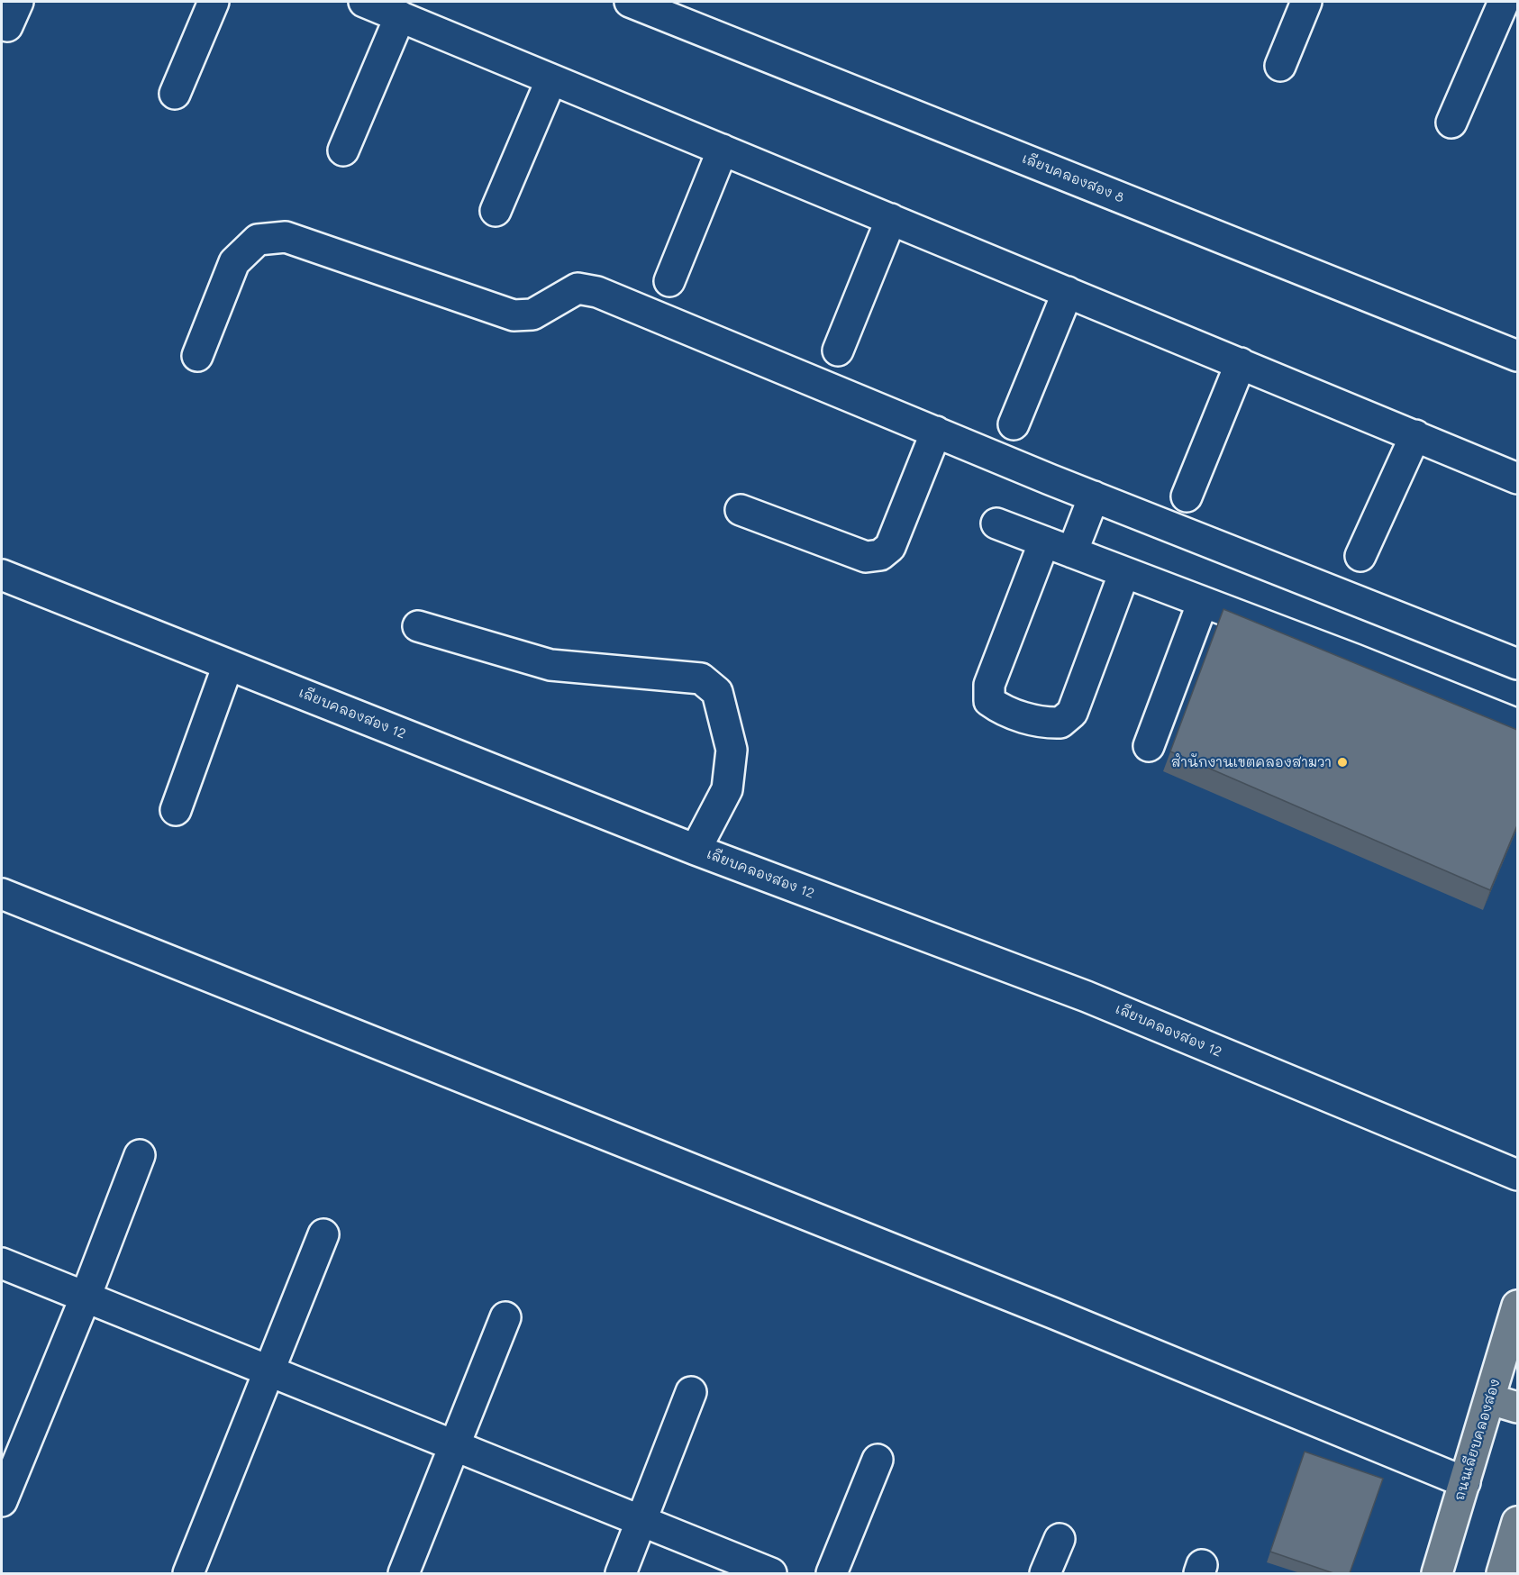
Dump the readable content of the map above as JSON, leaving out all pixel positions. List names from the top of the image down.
{
  "streets": {
    "main road": ["ถนนเลียบคลองสอง"],
    "street": ["เลียบคลองสอง 8", "เลียบคลองสอง 12"]
  },
  "places": ["สำนักงานเขตคลองสามวา"]
}
